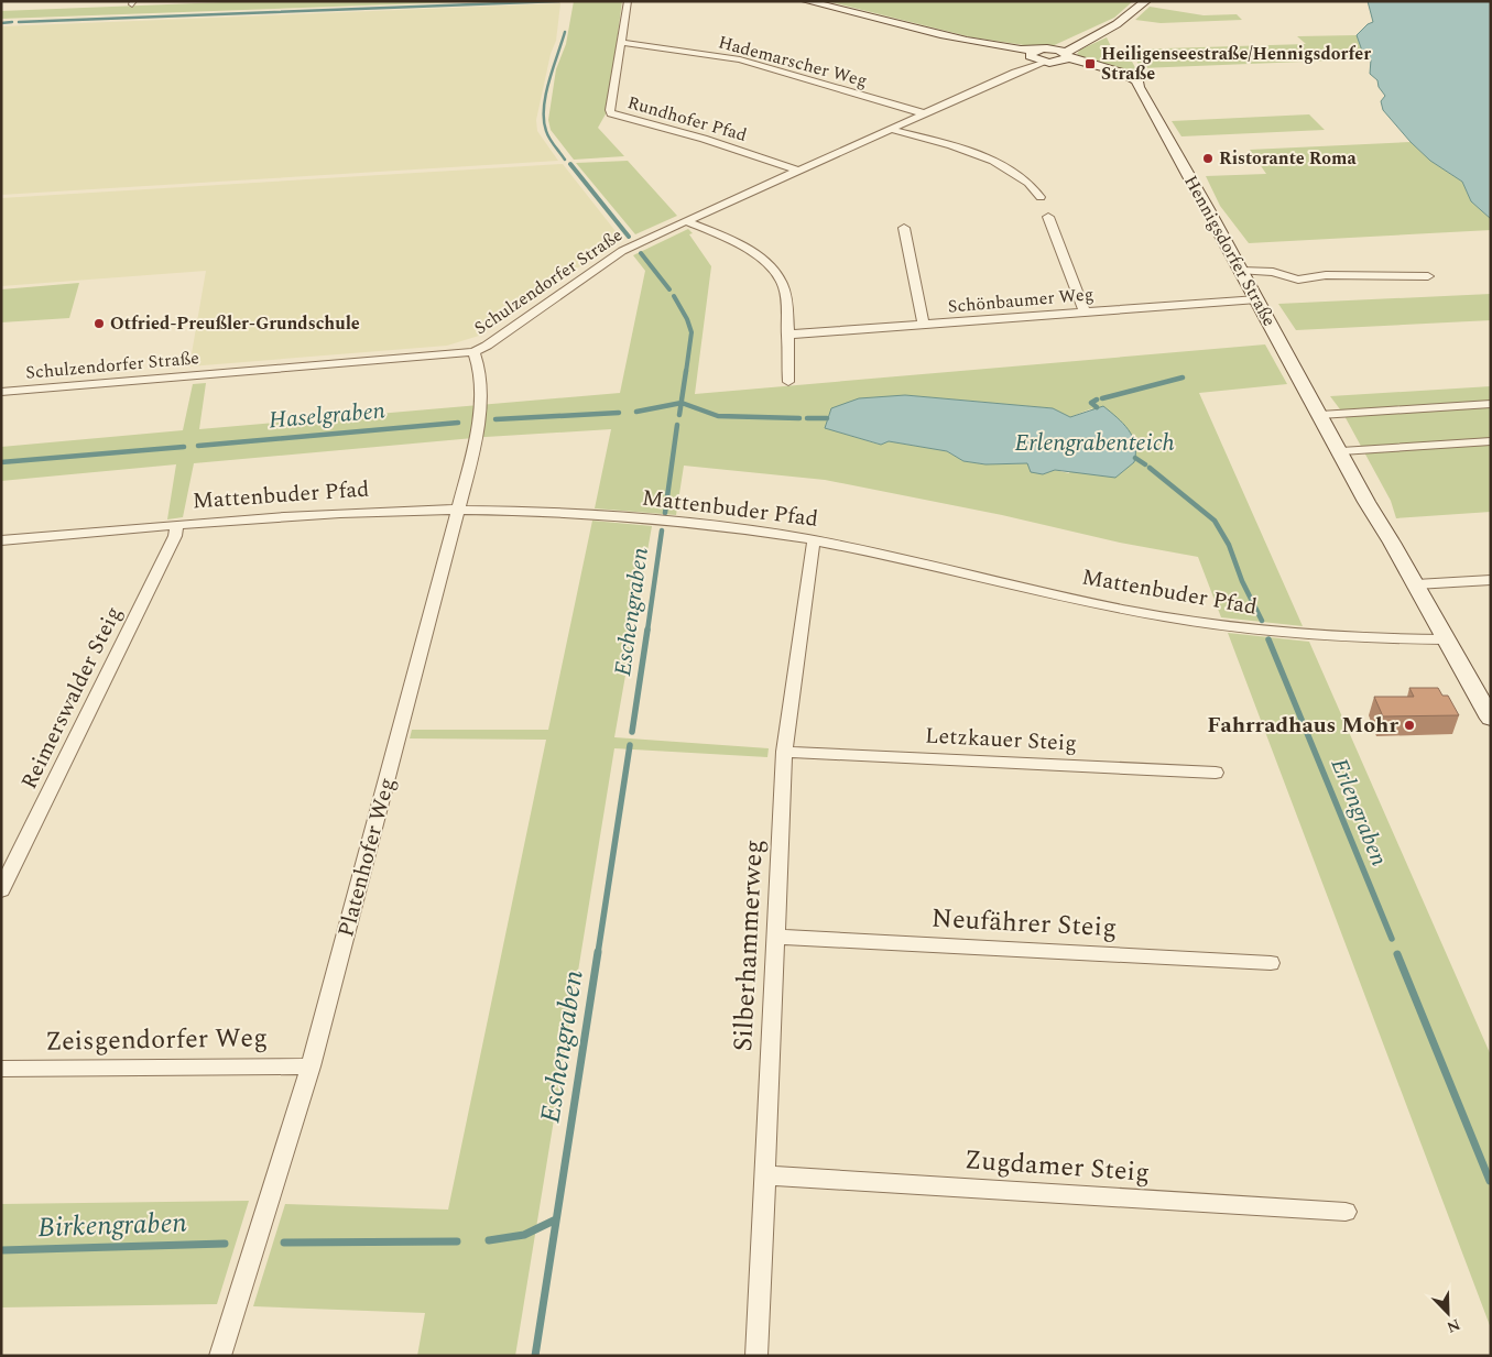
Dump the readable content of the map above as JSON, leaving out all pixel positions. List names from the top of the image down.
{
  "streets": {
    "main road": ["Hennigsdorfer Straße"],
    "street": [
      "Hademarscher Weg",
      "Rundhofer Pfad",
      "Schulzendorfer Straße",
      "Schönbaumer Weg",
      "Mattenbuder Pfad",
      "Reimerswalder Steig",
      "Letzkauer Steig",
      "Platenhofer Weg",
      "Neufährer Steig",
      "Silberhammerweg",
      "Zeisgendorfer Weg",
      "Zugdamer Steig"
    ]
  },
  "crossings": [
    ["Hademarscher Weg", "Rundhofer Pfad"],
    ["Hademarscher Weg", "Schulzendorfer Straße"],
    ["Rundhofer Pfad", "Schulzendorfer Straße"],
    ["Hennigsdorfer Straße", "Schulzendorfer Straße"],
    ["Hennigsdorfer Straße", "Schönbaumer Weg"],
    ["Hennigsdorfer Straße", "Mattenbuder Pfad"],
    ["Schulzendorfer Straße", "Platenhofer Weg"],
    ["Mattenbuder Pfad", "Reimerswalder Steig"],
    ["Mattenbuder Pfad", "Platenhofer Weg"],
    ["Mattenbuder Pfad", "Silberhammerweg"],
    ["Letzkauer Steig", "Silberhammerweg"],
    ["Platenhofer Weg", "Zeisgendorfer Weg"],
    ["Neufährer Steig", "Silberhammerweg"],
    ["Silberhammerweg", "Zugdamer Steig"]
  ],
  "water": [
    "Haselgraben",
    "Erlengrabenteich",
    "Eschengraben",
    "Erlengraben",
    "Birkengraben"
  ],
  "places": {
    "transit": ["Heiligenseestraße/Hennigsdorfer Straße"],
    "other": ["Ristorante Roma", "Otfried-Preußler-Grundschule", "Fahrradhaus Mohr"]
  },
  "north": "bottom right"
}
